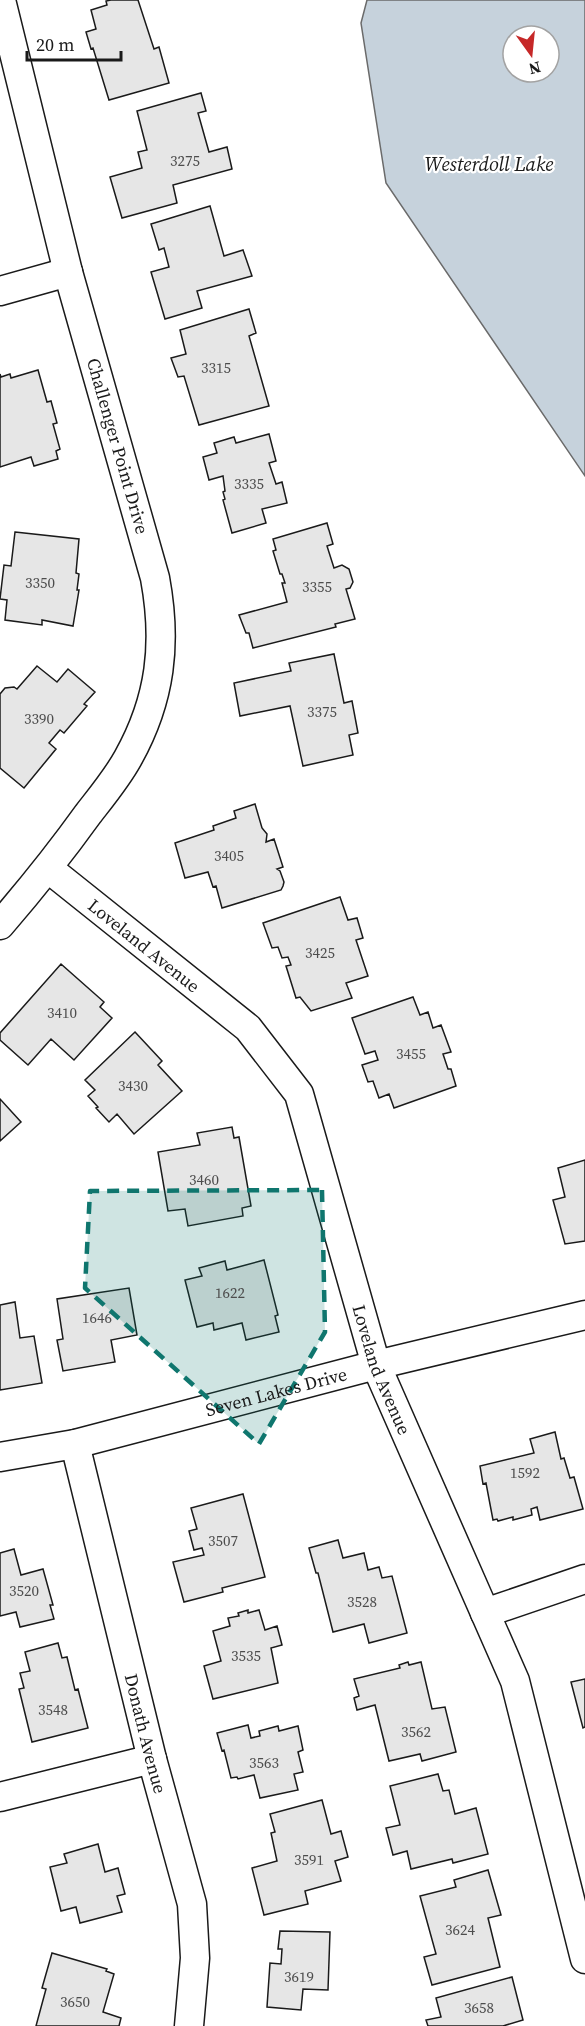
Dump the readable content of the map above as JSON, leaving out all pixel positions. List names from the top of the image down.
{
  "streets": {
    "street": [
      "Challenger Point Drive",
      "Loveland Avenue",
      "Seven Lakes Drive",
      "Donath Avenue"
    ]
  },
  "crossings": [
    ["Challenger Point Drive", "Loveland Avenue"],
    ["Loveland Avenue", "Seven Lakes Drive"],
    ["Seven Lakes Drive", "Donath Avenue"]
  ],
  "water": ["Westerdoll Lake"],
  "house_numbers": [
    "3275",
    "3315",
    "3335",
    "3350",
    "3355",
    "3375",
    "3390",
    "3405",
    "3425",
    "3410",
    "3455",
    "3430",
    "3460",
    "1622",
    "1646",
    "1592",
    "3507",
    "3520",
    "3528",
    "3535",
    "3548",
    "3562",
    "3563",
    "3591",
    "3624",
    "3619",
    "3650",
    "3658"
  ],
  "scale_bar": "20 m",
  "north": "bottom"
}
